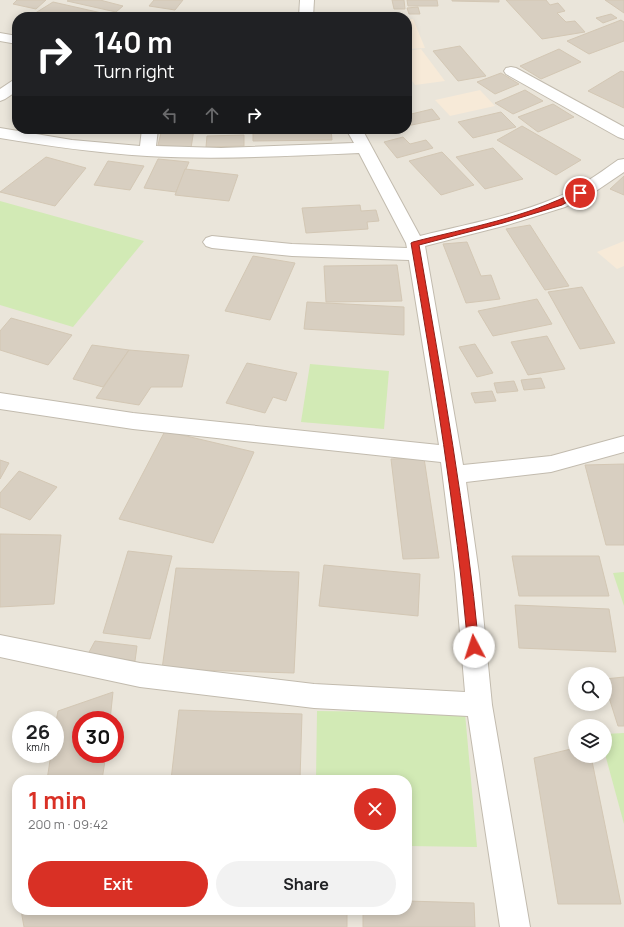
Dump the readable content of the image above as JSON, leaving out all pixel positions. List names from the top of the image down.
{
  "page": {
    "turn": ["140 m", "Turn right"],
    "speed": "26 km/h",
    "limit": "30",
    "heading": ["1 min", "200 m · 09:42"],
    "buttons": ["Exit", "Share"]
  }
}
